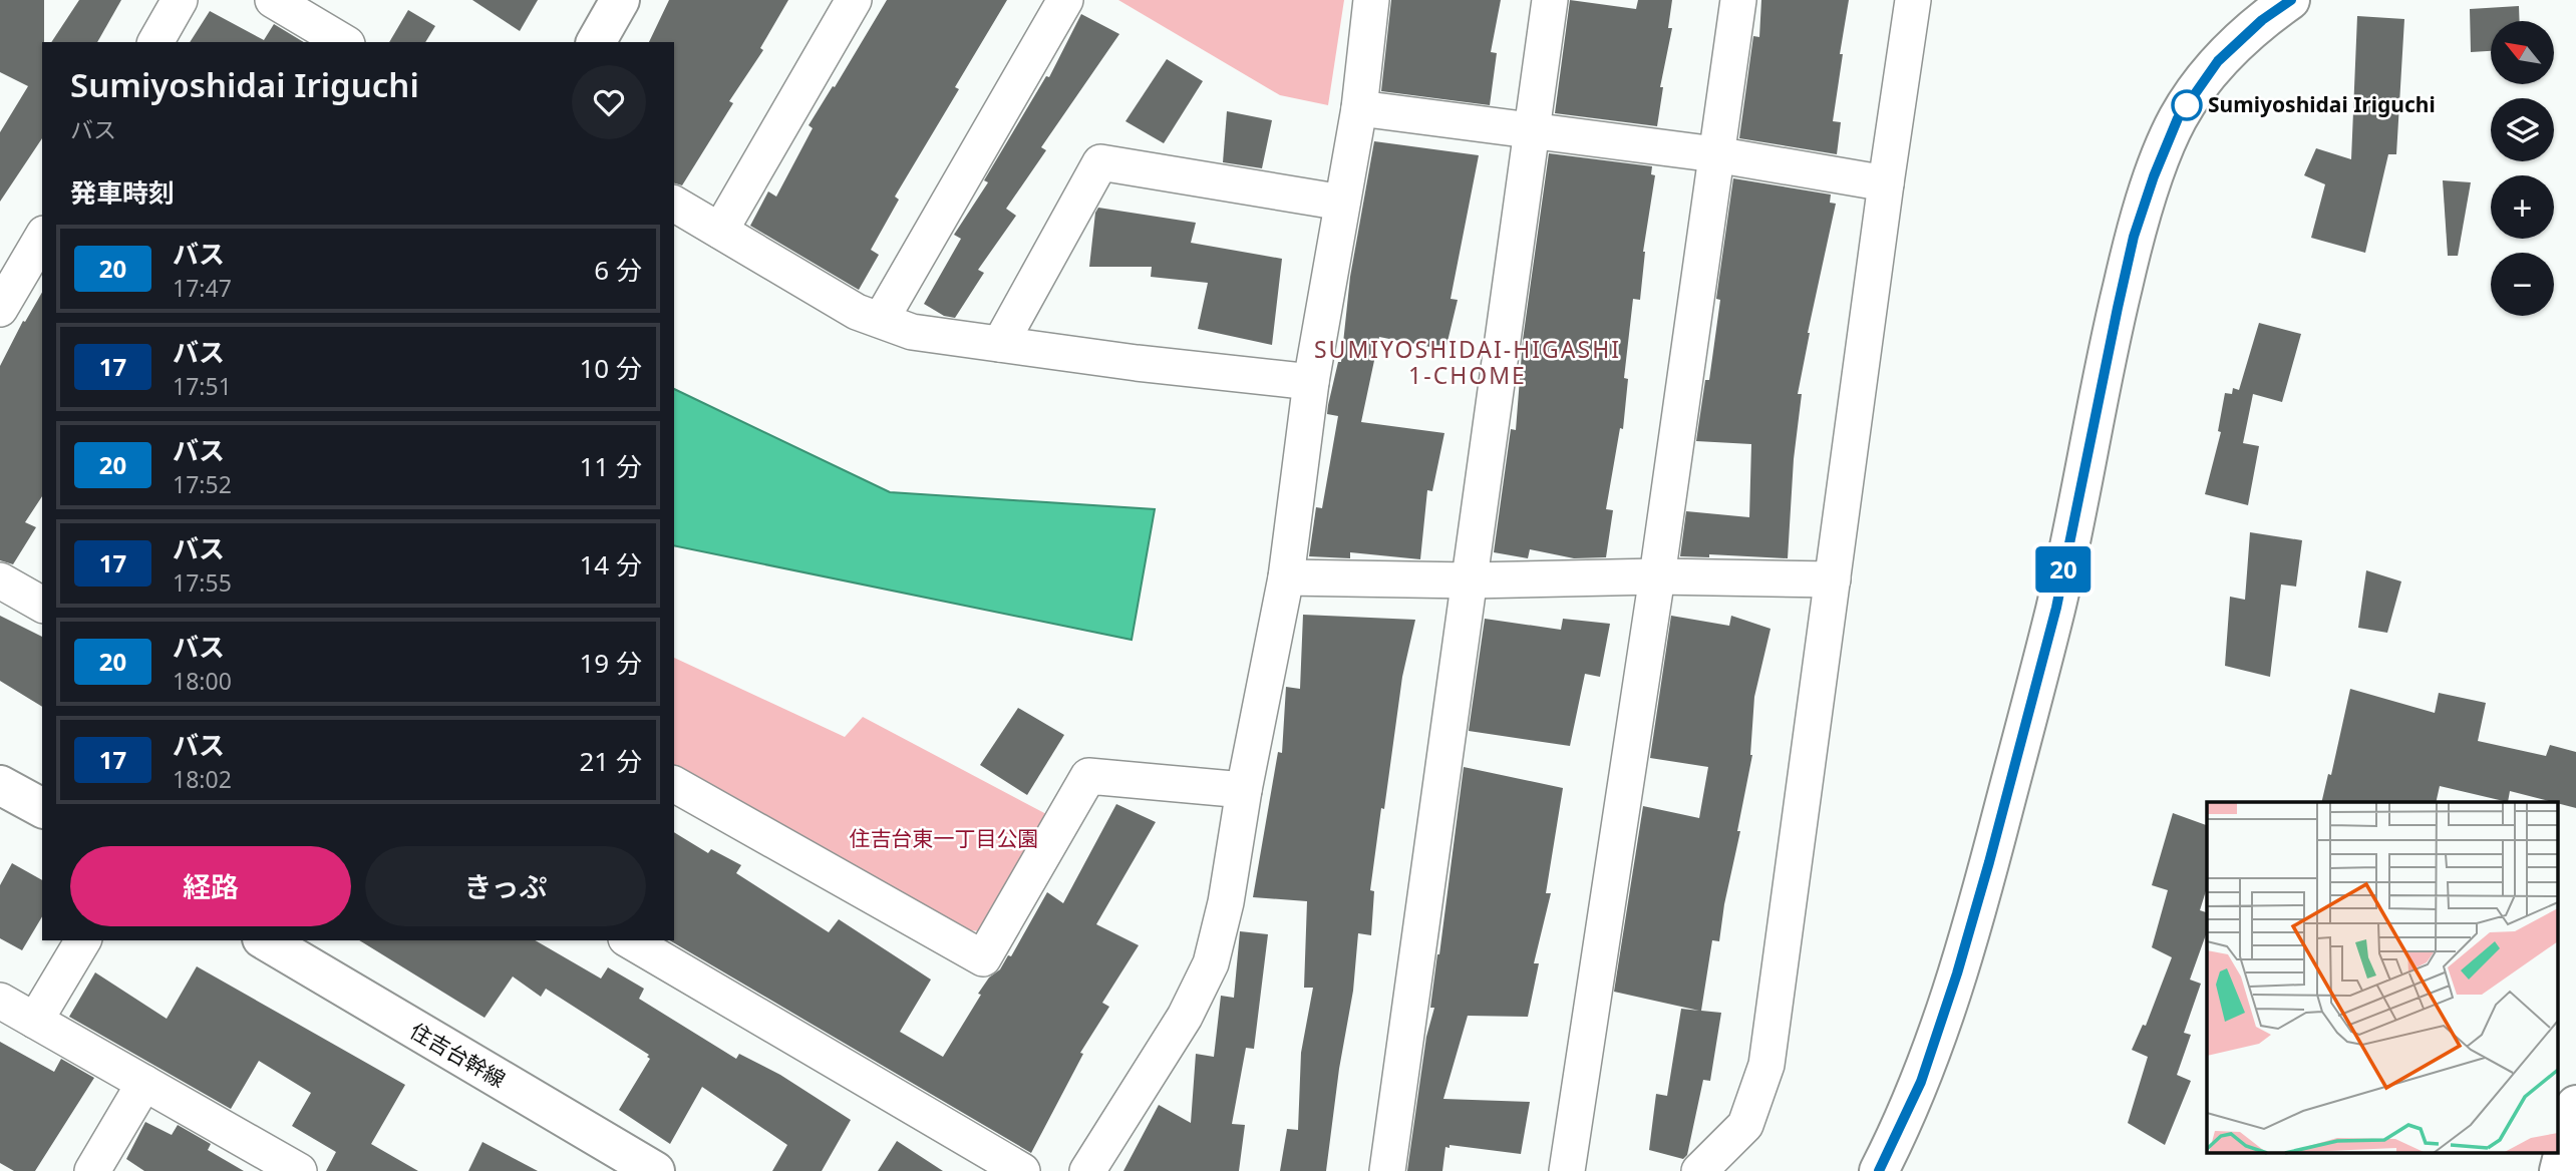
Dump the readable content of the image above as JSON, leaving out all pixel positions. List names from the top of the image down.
{
  "streets": {
    "street": ["住吉台幹線"]
  },
  "districts": ["SUMIYOSHIDAI-HIGASHI 1-CHOME"],
  "parks": ["住吉台東一丁目公園"],
  "places": ["Sumiyoshidai Iriguchi"],
  "lines": ["bus line 20"],
  "north": "top left",
  "page": {
    "on_map": "20",
    "map_buttons": ["+", "−"],
    "heading": [
      ["Sumiyoshidai Iriguchi", "バス"],
      "発車時刻"
    ],
    "list": [
      {
        "mark": "20",
        "name": "バス",
        "note": "17:47",
        "value": "6 分"
      },
      {
        "mark": "17",
        "name": "バス",
        "note": "17:51",
        "value": "10 分"
      },
      {
        "mark": "20",
        "name": "バス",
        "note": "17:52",
        "value": "11 分"
      },
      {
        "mark": "17",
        "name": "バス",
        "note": "17:55",
        "value": "14 分"
      },
      {
        "mark": "20",
        "name": "バス",
        "note": "18:00",
        "value": "19 分"
      },
      {
        "mark": "17",
        "name": "バス",
        "note": "18:02",
        "value": "21 分"
      }
    ],
    "buttons": ["経路", "きっぷ"]
  }
}
